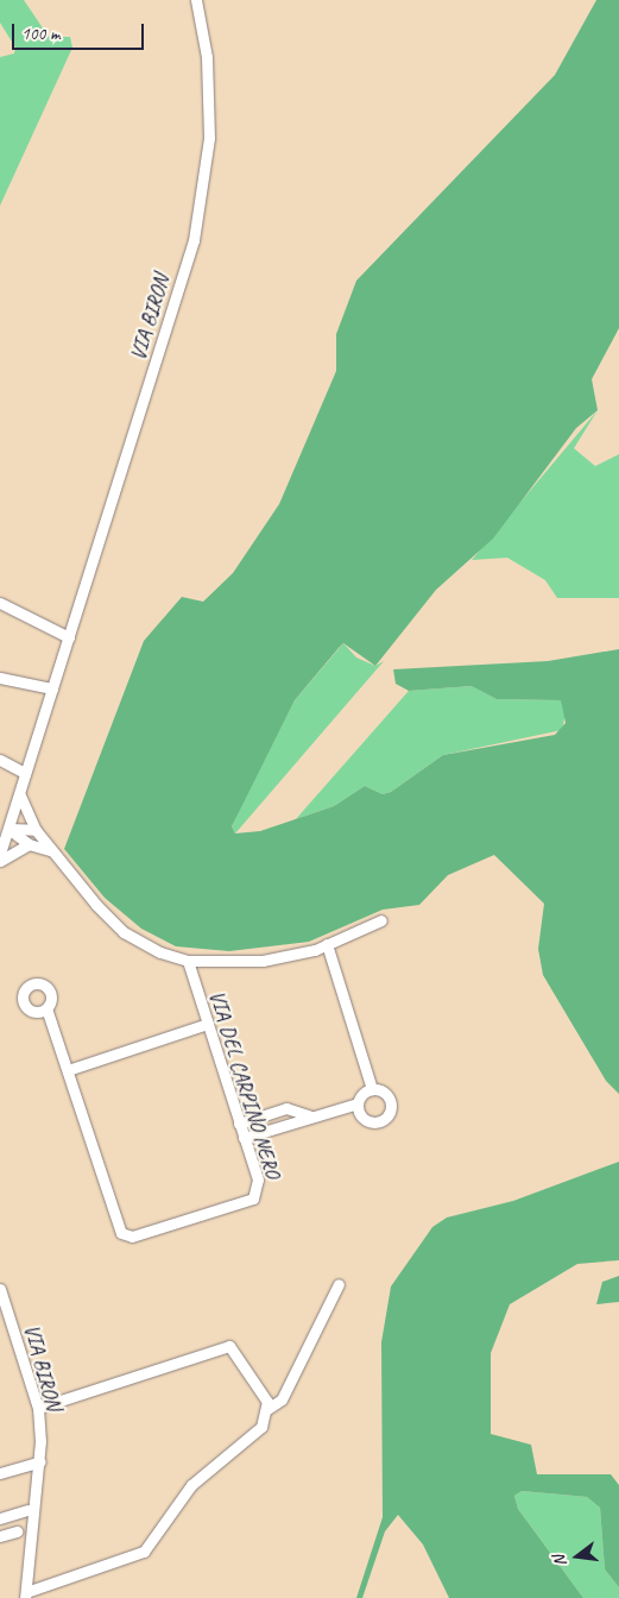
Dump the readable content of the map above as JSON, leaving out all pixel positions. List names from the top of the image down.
{
  "streets": {
    "street": ["VIA BIRON", "VIA DEL CARPINO NERO"]
  },
  "scale_bar": "100 m",
  "north": "left"
}
